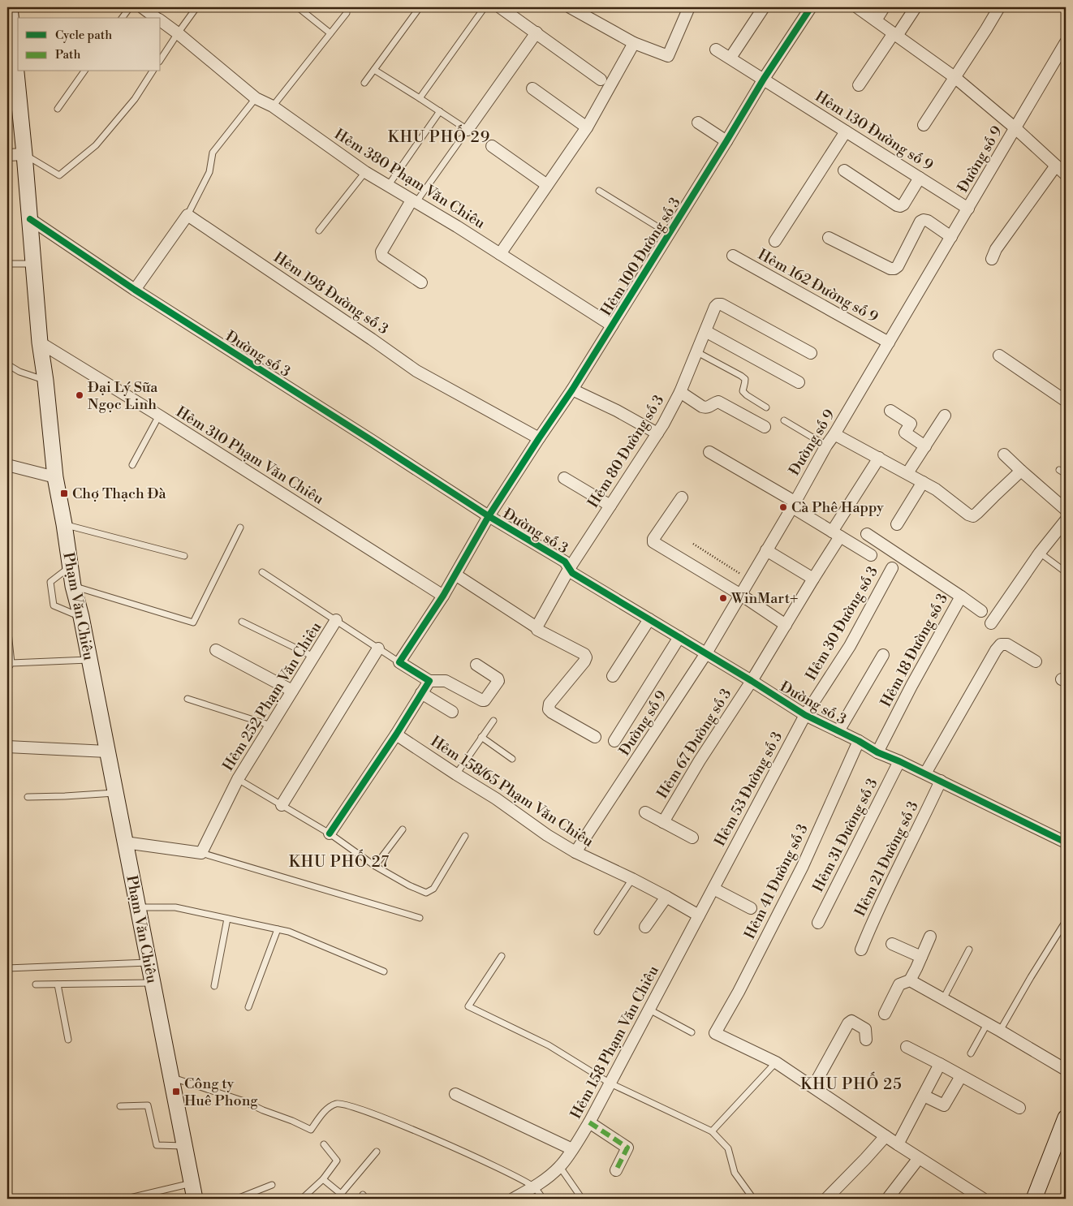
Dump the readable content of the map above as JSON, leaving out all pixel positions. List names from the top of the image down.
{
  "streets": {
    "main road": ["Phạm Văn Chiêu"],
    "street": [
      "Hẻm 130 Đường số 9",
      "Đường số 9",
      "Hẻm 380 Phạm Văn Chiêu",
      "Hẻm 100 Đường số 3",
      "Hẻm 162 Đường số 9",
      "Hẻm 198 Đường số 3",
      "Đường số 3",
      "Hẻm 80 Đường số 3",
      "Hẻm 310 Phạm Văn Chiêu",
      "Hẻm 30 Đường số 3",
      "Hẻm 18 Đường số 3",
      "Hẻm 252 Phạm Văn Chiêu",
      "Hẻm 67 Đường số 3",
      "Hẻm 53 Đường số 3",
      "Hẻm 158/65 Phạm Văn Chiêu",
      "Hẻm 31 Đường số 3",
      "Hẻm 21 Đường số 3",
      "Hẻm 41 Đường số 3",
      "Hẻm 158 Phạm Văn Chiêu"
    ]
  },
  "crossings": [
    ["Hẻm 130 Đường số 9", "Đường số 9"],
    ["Hẻm 130 Đường số 9", "Hẻm 100 Đường số 3"],
    ["Đường số 9", "Hẻm 162 Đường số 9"],
    ["Đường số 9", "Đường số 3"],
    ["Đường số 9", "Hẻm 158/65 Phạm Văn Chiêu"],
    ["Hẻm 380 Phạm Văn Chiêu", "Hẻm 100 Đường số 3"],
    ["Hẻm 100 Đường số 3", "Hẻm 198 Đường số 3"],
    ["Hẻm 100 Đường số 3", "Đường số 3"],
    ["Đường số 3", "Hẻm 80 Đường số 3"],
    ["Đường số 3", "Phạm Văn Chiêu"],
    ["Đường số 3", "Hẻm 30 Đường số 3"],
    ["Đường số 3", "Hẻm 18 Đường số 3"],
    ["Đường số 3", "Hẻm 67 Đường số 3"],
    ["Đường số 3", "Hẻm 53 Đường số 3"],
    ["Đường số 3", "Hẻm 31 Đường số 3"],
    ["Đường số 3", "Hẻm 21 Đường số 3"],
    ["Đường số 3", "Hẻm 41 Đường số 3"],
    ["Hẻm 310 Phạm Văn Chiêu", "Phạm Văn Chiêu"],
    ["Hẻm 30 Đường số 3", "Hẻm 53 Đường số 3"],
    ["Hẻm 53 Đường số 3", "Hẻm 158 Phạm Văn Chiêu"],
    ["Hẻm 158/65 Phạm Văn Chiêu", "Hẻm 158 Phạm Văn Chiêu"]
  ],
  "districts": ["KHU PHỐ 29", "KHU PHỐ 27", "KHU PHỐ 25"],
  "places": {
    "other": ["Đại Lý Sữa Ngọc Linh", "Cà Phê Happy", "WinMart+"],
    "transit": ["Chợ Thạch Đà", "Công ty Huê Phong"]
  },
  "legend": ["Cycle path", "Path"]
}
